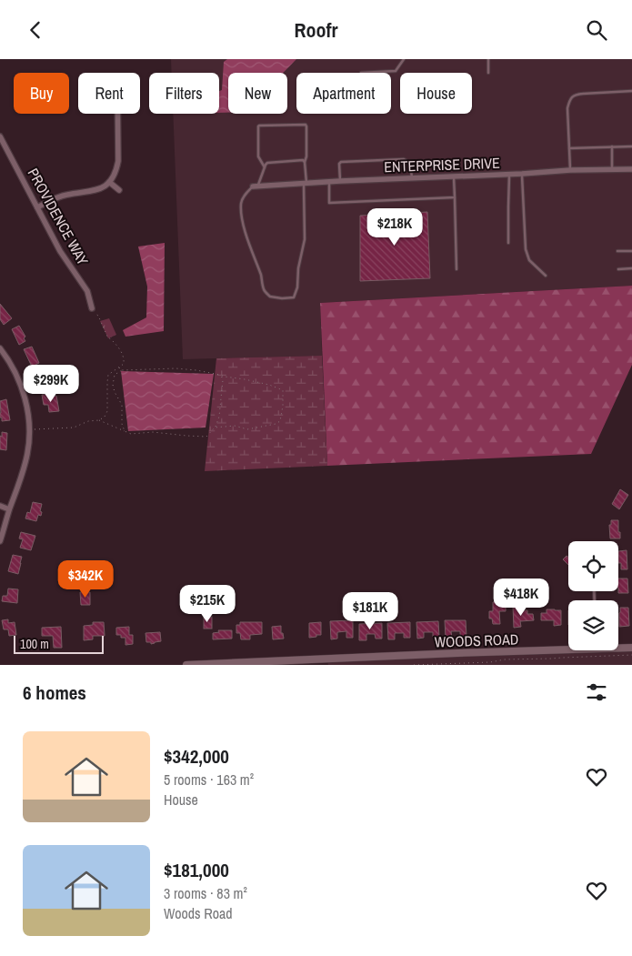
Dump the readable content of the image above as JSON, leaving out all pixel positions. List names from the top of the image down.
{
  "streets": {
    "street": ["ENTERPRISE DRIVE", "PROVIDENCE WAY", "WOODS ROAD"]
  },
  "scale_bar": "100 m",
  "page": {
    "header": "Roofr",
    "chip": [
      "Buy",
      "Rent",
      "Filters",
      "New",
      "Apartment",
      "House"
    ],
    "price": [
      "$218K",
      "$299K",
      "$342K",
      "$418K",
      "$215K",
      "$181K"
    ],
    "scale": "100 m",
    "heading": "6 homes",
    "list": [
      {
        "name": "$342,000",
        "note": "5 rooms · 163 m² · House"
      },
      {
        "name": "$181,000",
        "note": "3 rooms · 83 m² · Woods Road"
      }
    ]
  }
}
